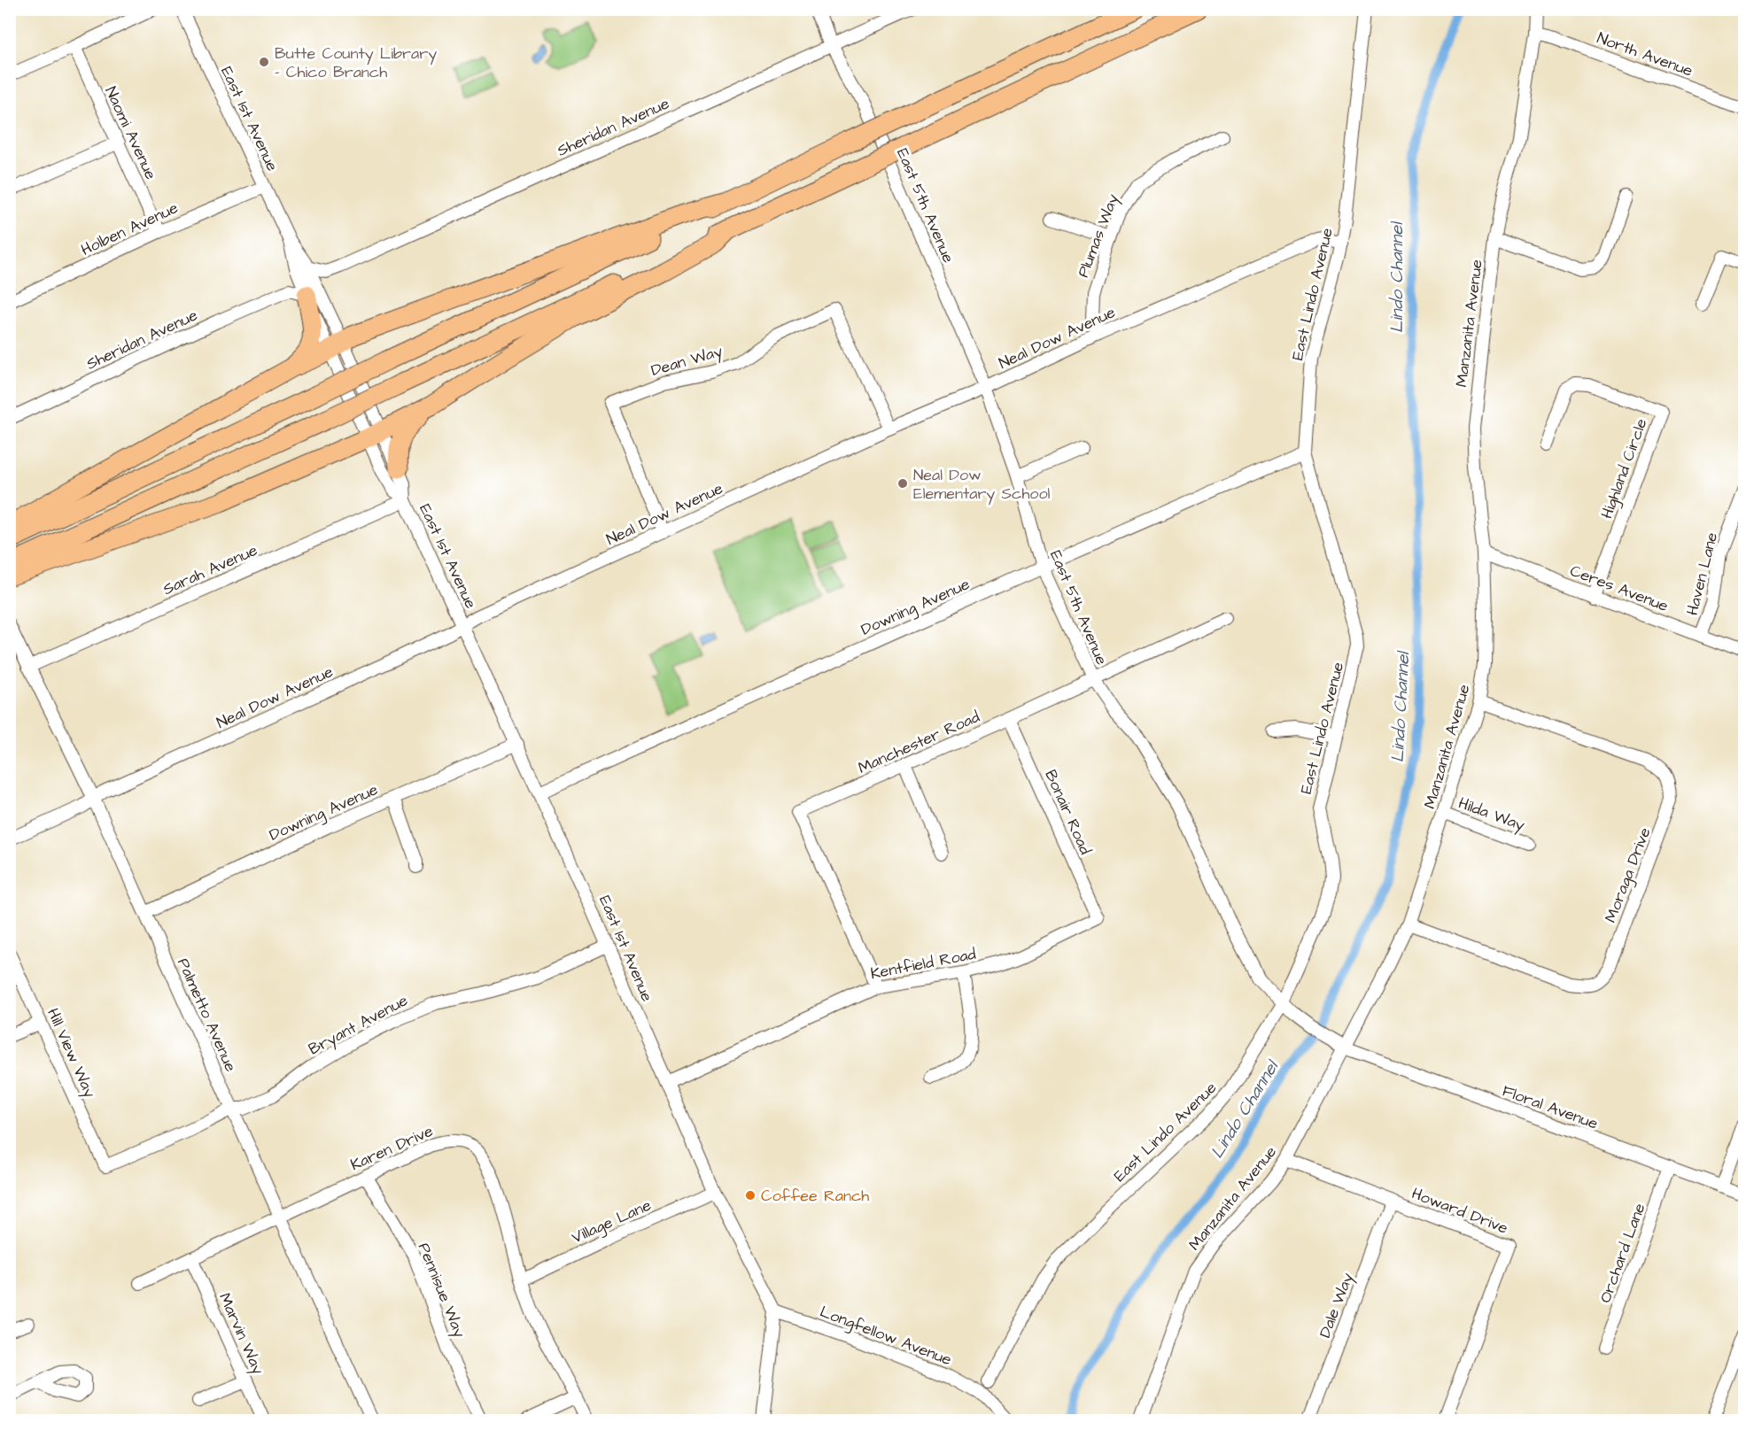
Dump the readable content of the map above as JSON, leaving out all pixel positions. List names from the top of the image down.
{
  "streets": {
    "street": [
      "North Avenue",
      "East 1st Avenue",
      "Sheridan Avenue",
      "Naomi Avenue",
      "East 5th Avenue",
      "Holben Avenue",
      "Plumas Way",
      "East Lindo Avenue",
      "Manzanita Avenue",
      "Neal Dow Avenue",
      "Dean Way",
      "Highland Circle",
      "Sarah Avenue",
      "Haven Lane",
      "Ceres Avenue",
      "Downing Avenue",
      "Manchester Road",
      "Bonair Road",
      "Hilda Way",
      "Moraga Drive",
      "Kentfield Road",
      "Palmetto Avenue",
      "Bryant Avenue",
      "Hill View Way",
      "Floral Avenue",
      "Karen Drive",
      "Howard Drive",
      "Village Lane",
      "Orchard Lane",
      "Pennisue Way",
      "Dale Way",
      "Marvin Way",
      "Longfellow Avenue"
    ]
  },
  "crossings": [
    ["North Avenue", "Manzanita Avenue"],
    ["East 1st Avenue", "Sheridan Avenue"],
    ["East 1st Avenue", "Holben Avenue"],
    ["East 1st Avenue", "Neal Dow Avenue"],
    ["East 1st Avenue", "Sarah Avenue"],
    ["East 1st Avenue", "Downing Avenue"],
    ["East 1st Avenue", "Kentfield Road"],
    ["East 1st Avenue", "Bryant Avenue"],
    ["East 1st Avenue", "Village Lane"],
    ["East 1st Avenue", "Longfellow Avenue"],
    ["Sheridan Avenue", "East 5th Avenue"],
    ["Naomi Avenue", "Holben Avenue"],
    ["East 5th Avenue", "East Lindo Avenue"],
    ["East 5th Avenue", "Manzanita Avenue"],
    ["East 5th Avenue", "Neal Dow Avenue"],
    ["East 5th Avenue", "Downing Avenue"],
    ["East 5th Avenue", "Manchester Road"],
    ["East 5th Avenue", "Floral Avenue"],
    ["Plumas Way", "Neal Dow Avenue"],
    ["East Lindo Avenue", "Neal Dow Avenue"],
    ["East Lindo Avenue", "Downing Avenue"],
    ["Manzanita Avenue", "Ceres Avenue"],
    ["Manzanita Avenue", "Hilda Way"],
    ["Manzanita Avenue", "Moraga Drive"],
    ["Manzanita Avenue", "Floral Avenue"],
    ["Manzanita Avenue", "Howard Drive"],
    ["Neal Dow Avenue", "Dean Way"],
    ["Neal Dow Avenue", "Palmetto Avenue"],
    ["Highland Circle", "Ceres Avenue"],
    ["Sarah Avenue", "Palmetto Avenue"],
    ["Haven Lane", "Ceres Avenue"],
    ["Downing Avenue", "Palmetto Avenue"],
    ["Manchester Road", "Bonair Road"],
    ["Manchester Road", "Kentfield Road"],
    ["Bonair Road", "Kentfield Road"],
    ["Palmetto Avenue", "Bryant Avenue"],
    ["Palmetto Avenue", "Karen Drive"],
    ["Bryant Avenue", "Hill View Way"],
    ["Floral Avenue", "Orchard Lane"],
    ["Karen Drive", "Village Lane"],
    ["Karen Drive", "Pennisue Way"],
    ["Karen Drive", "Marvin Way"],
    ["Howard Drive", "Dale Way"]
  ],
  "water": ["Lindo Channel"],
  "places": ["Butte County Library - Chico Branch", "Neal Dow Elementary School", "Coffee Ranch"]
}
